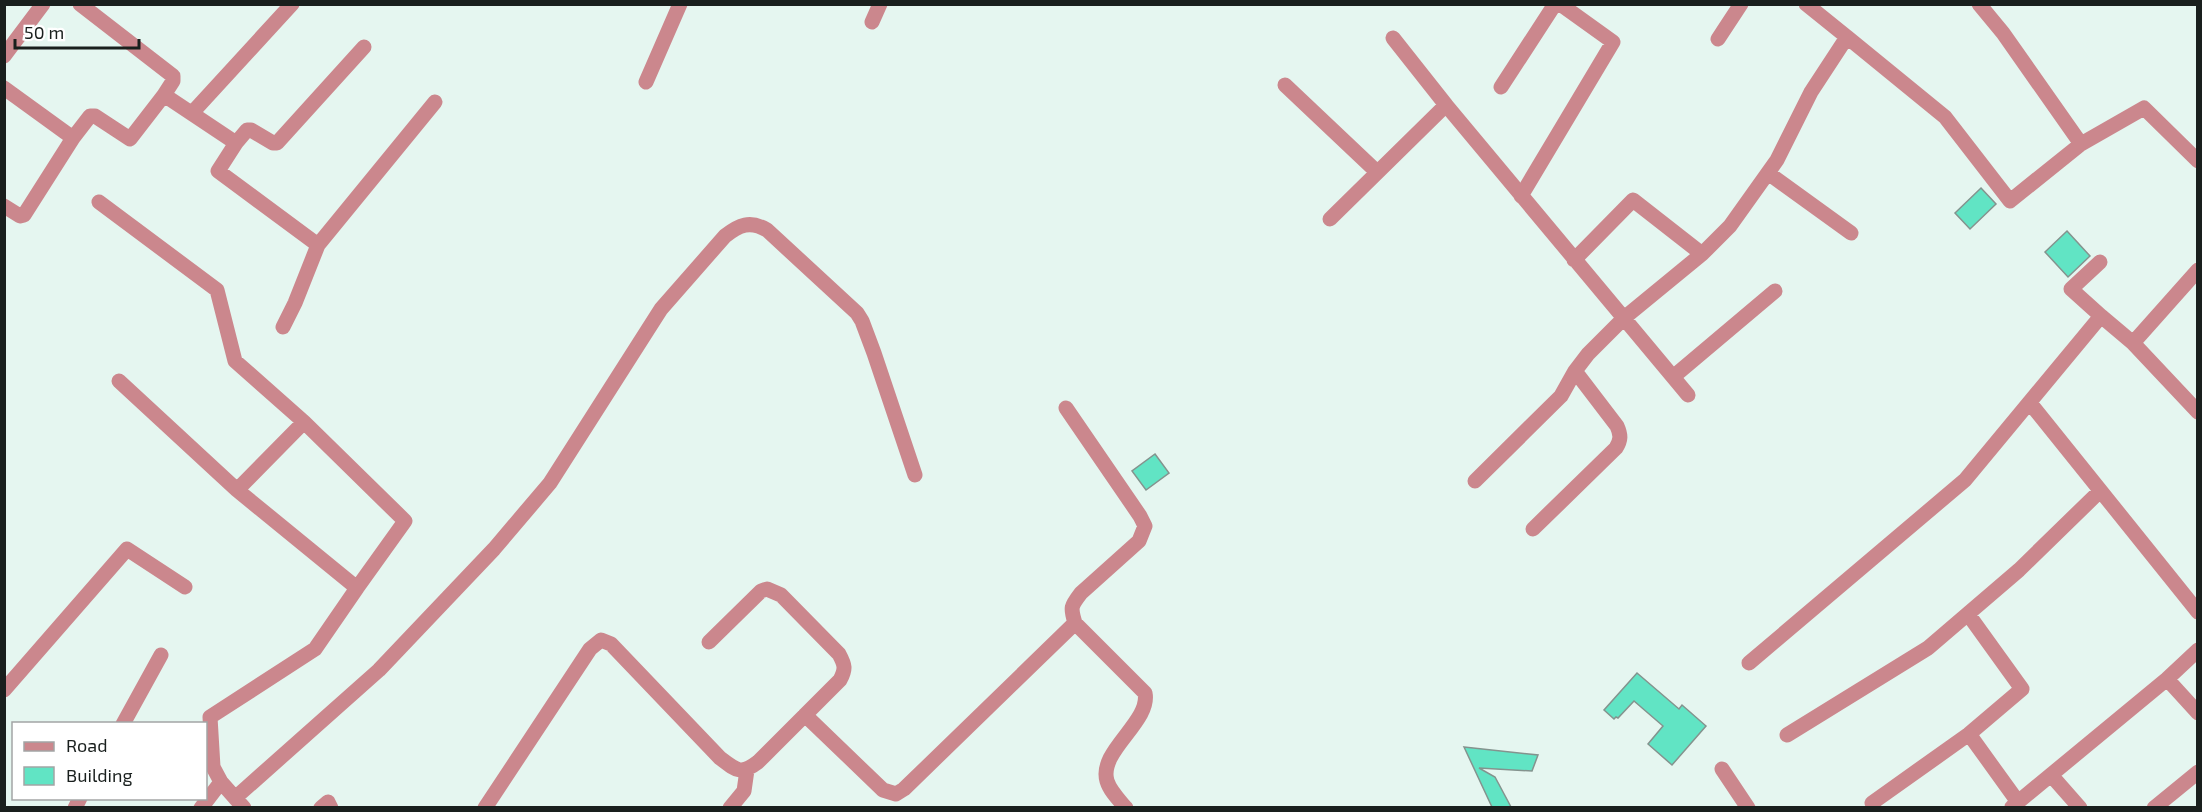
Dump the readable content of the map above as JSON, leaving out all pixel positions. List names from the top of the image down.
{
  "legend": ["Road", "Building"],
  "scale_bar": "50 m"
}
